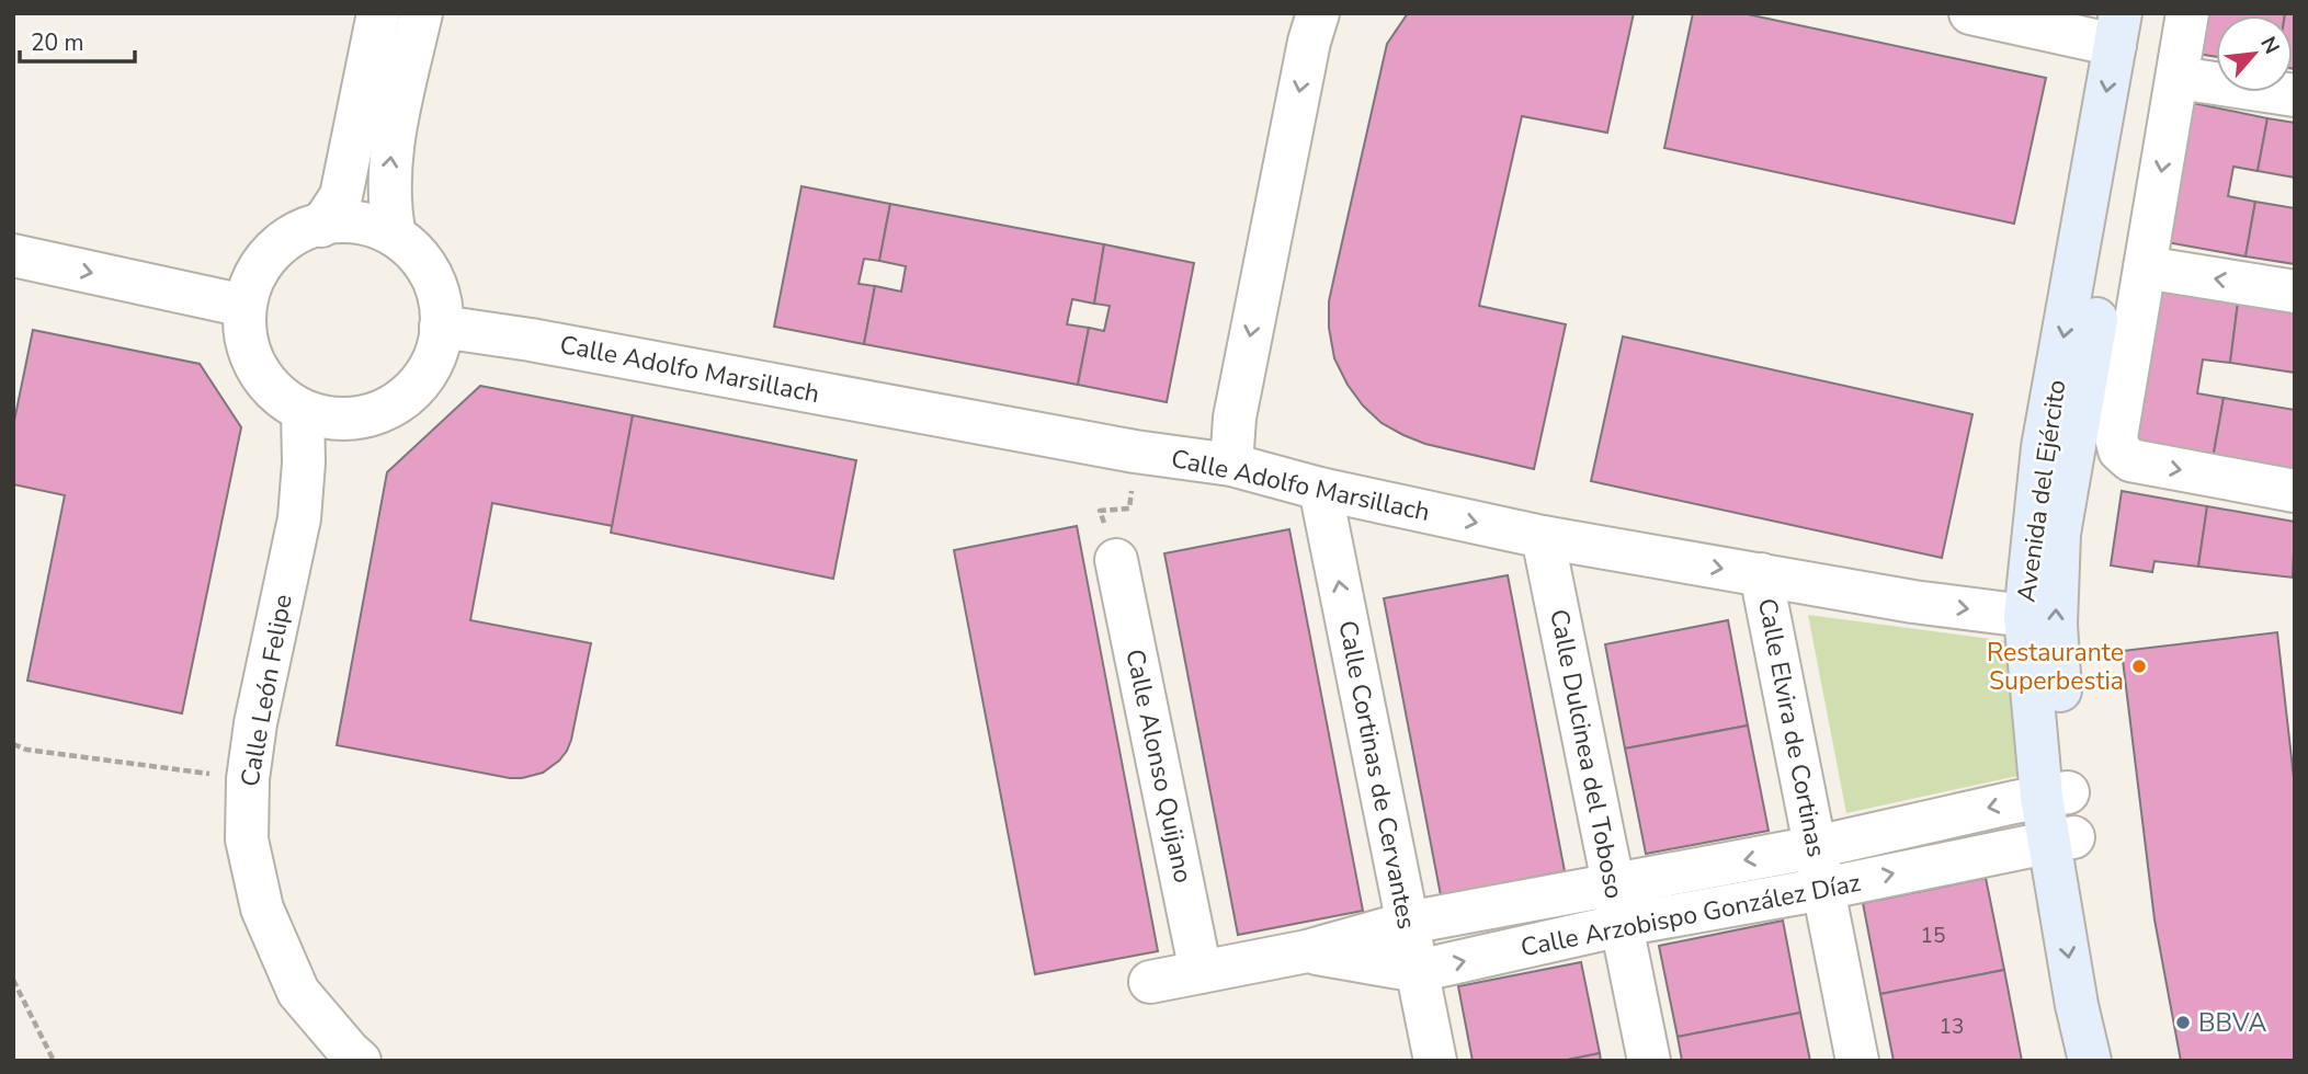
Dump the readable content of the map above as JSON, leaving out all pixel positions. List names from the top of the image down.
{
  "streets": {
    "street": [
      "Calle Adolfo Marsillach",
      "Avenida del Ejército",
      "Calle León Felipe",
      "Calle Elvira de Cortinas",
      "Calle Dulcinea del Toboso",
      "Calle Alonso Quijano",
      "Calle Cortinas de Cervantes",
      "Calle Arzobispo González Díaz"
    ]
  },
  "crossings": [
    ["Calle Adolfo Marsillach", "Avenida del Ejército"],
    ["Calle Adolfo Marsillach", "Calle León Felipe"],
    ["Calle Adolfo Marsillach", "Calle Elvira de Cortinas"],
    ["Calle Adolfo Marsillach", "Calle Dulcinea del Toboso"],
    ["Calle Adolfo Marsillach", "Calle Cortinas de Cervantes"],
    ["Avenida del Ejército", "Calle Arzobispo González Díaz"],
    ["Calle Elvira de Cortinas", "Calle Arzobispo González Díaz"],
    ["Calle Dulcinea del Toboso", "Calle Arzobispo González Díaz"],
    ["Calle Alonso Quijano", "Calle Arzobispo González Díaz"],
    ["Calle Cortinas de Cervantes", "Calle Arzobispo González Díaz"]
  ],
  "one_way": ["Calle Adolfo Marsillach", "Calle Cortinas de Cervantes"],
  "places": ["Restaurante Superbestia", "BBVA"],
  "house_numbers": ["15", "13"],
  "scale_bar": "20 m",
  "north": "top right"
}
